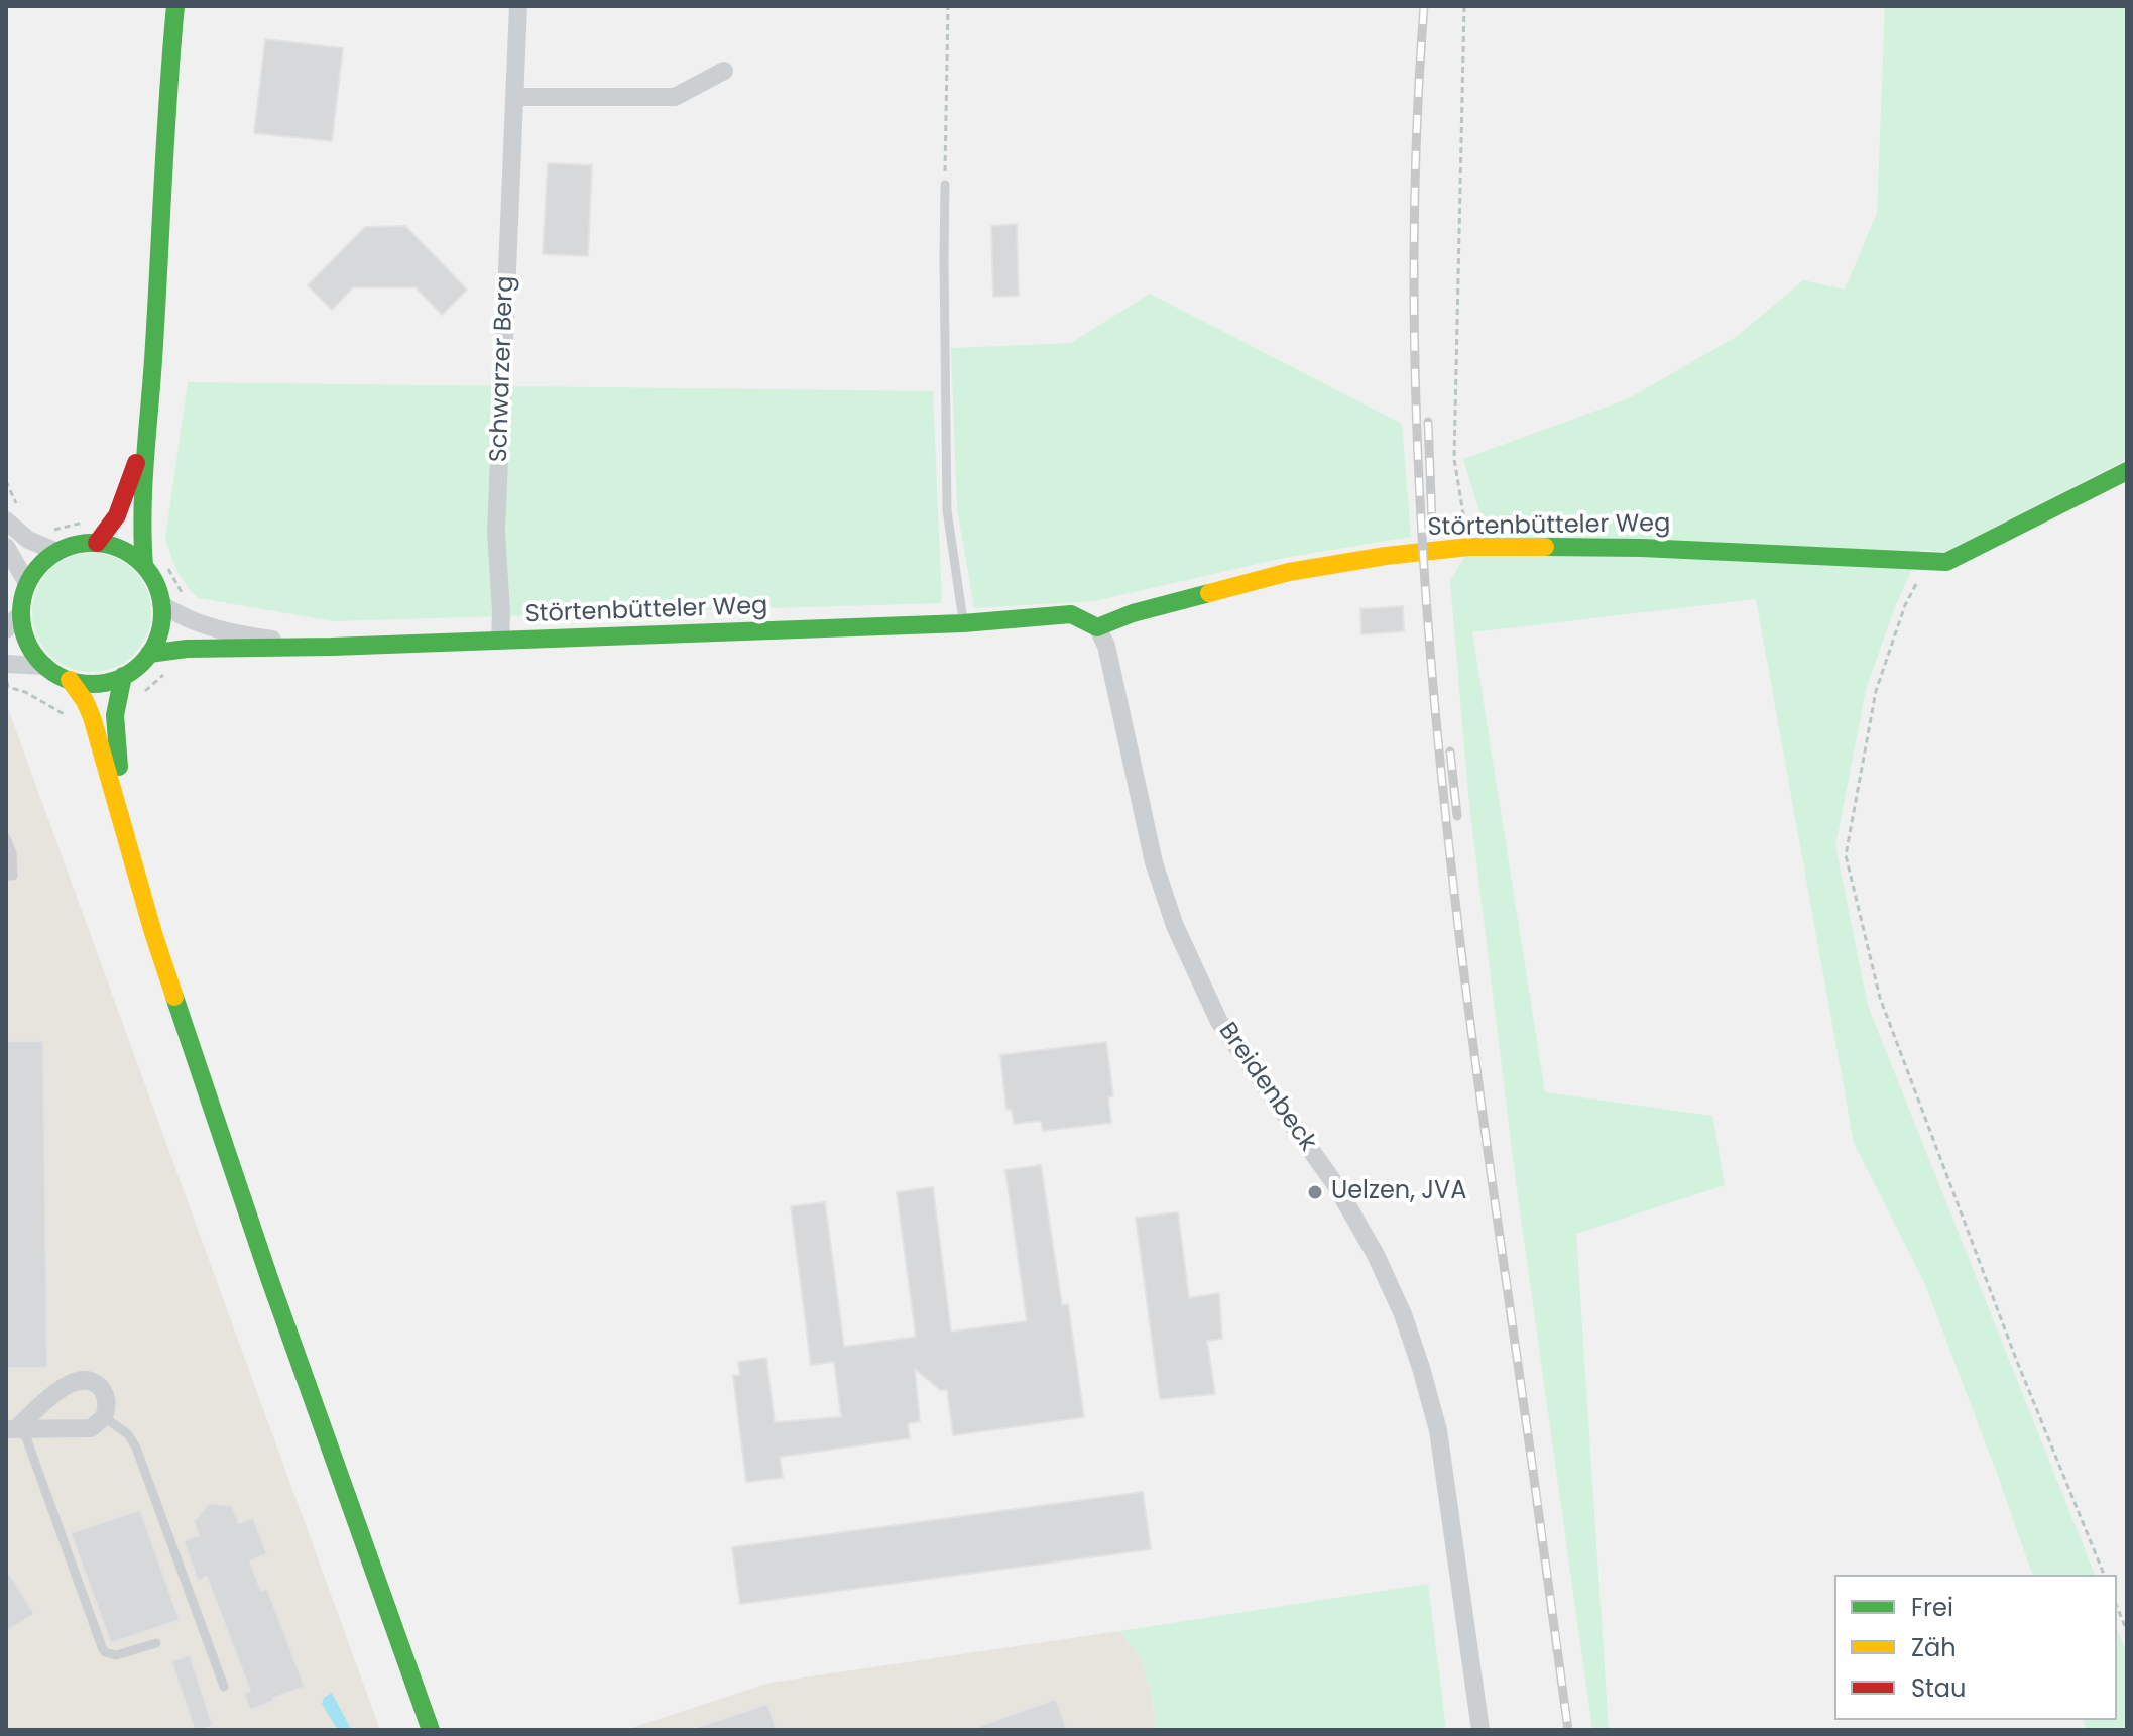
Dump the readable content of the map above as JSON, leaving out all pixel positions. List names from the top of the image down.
{
  "streets": {
    "main road": ["Störtenbütteler Weg"],
    "street": ["Schwarzer Berg", "Breidenbeck"]
  },
  "crossings": [
    ["Schwarzer Berg", "Störtenbütteler Weg"],
    ["Störtenbütteler Weg", "Breidenbeck"]
  ],
  "places": ["Uelzen, JVA"],
  "legend": ["Frei", "Zäh", "Stau"]
}
